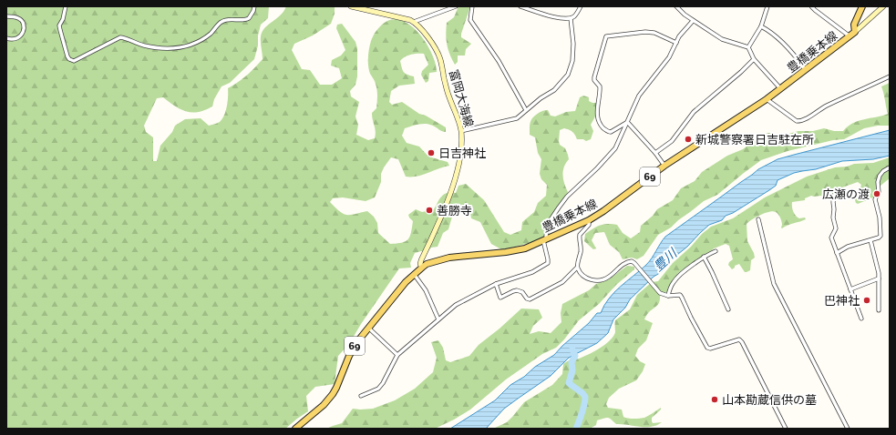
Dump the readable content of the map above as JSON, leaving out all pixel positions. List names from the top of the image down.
{
  "streets": {
    "main road": ["豊橋乗本線", "富岡大海線", "69"]
  },
  "crossings": [
    ["豊橋乗本線", "富岡大海線"]
  ],
  "water": ["豊川"],
  "places": [
    "新城警察署日吉駐在所",
    "日吉神社",
    "広瀬の渡",
    "善勝寺",
    "巴神社",
    "山本勘蔵信供の墓"
  ]
}
